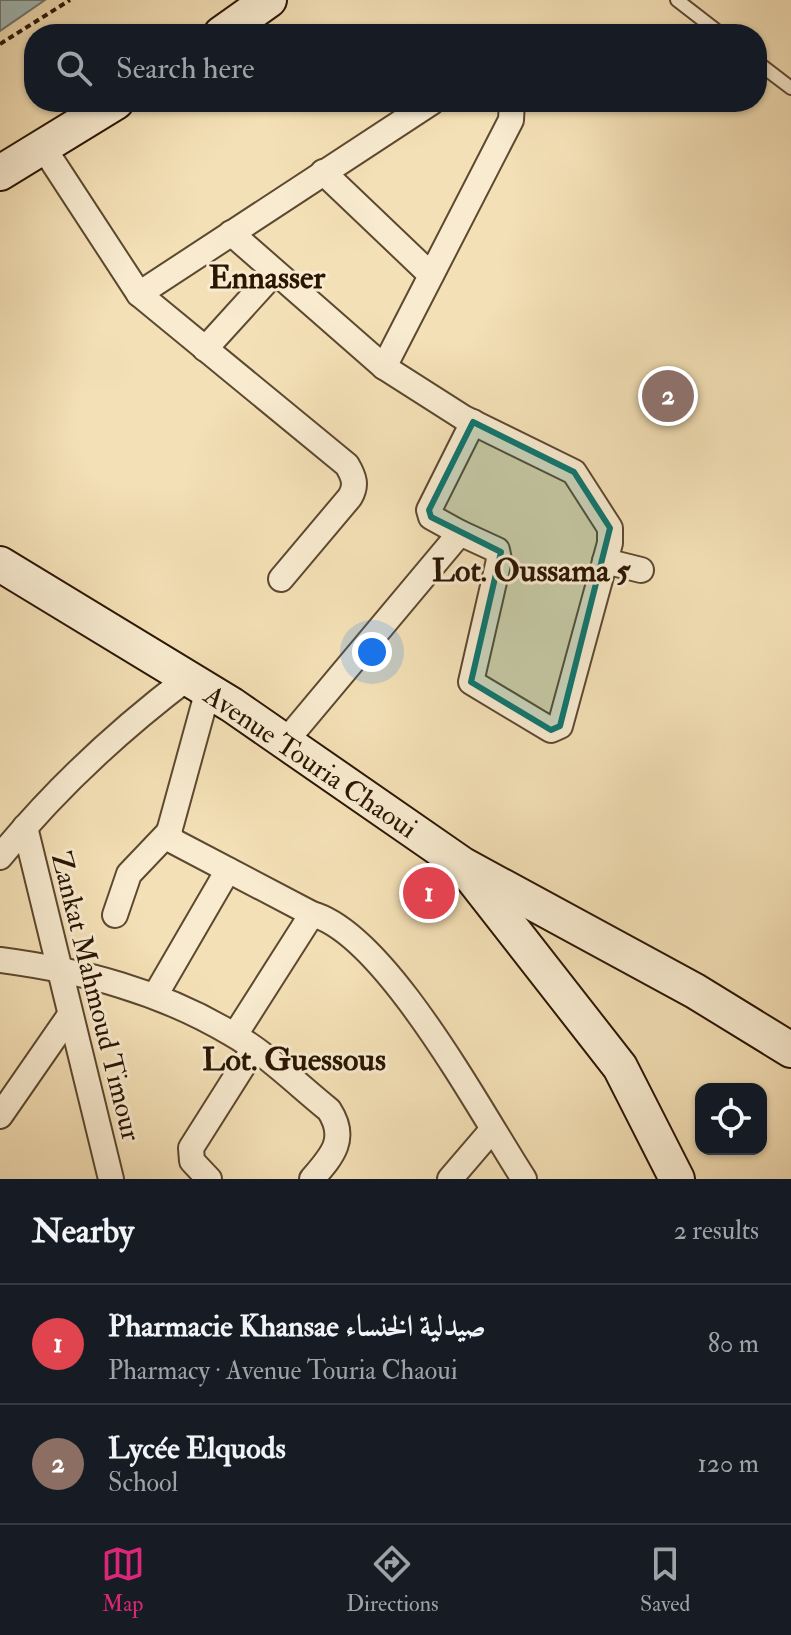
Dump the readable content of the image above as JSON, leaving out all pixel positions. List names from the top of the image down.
{
  "streets": {
    "street": ["Avenue Touria Chaoui", "Zankat Mahmoud Timour"]
  },
  "districts": ["Ennasser", "Lot. Oussama 5", "Lot. Guessous"],
  "page": {
    "search": "Search here",
    "pins": ["2", "1"],
    "heading": ["Nearby", "2 results"],
    "list": [
      {
        "mark": "1",
        "name": "Pharmacie Khansae صيدلية الخنساء",
        "note": "Pharmacy · Avenue Touria Chaoui",
        "value": "80 m"
      },
      {
        "mark": "2",
        "name": "Lycée Elquods",
        "note": "School",
        "value": "120 m"
      }
    ],
    "nav": ["Map", "Directions", "Saved"]
  }
}
